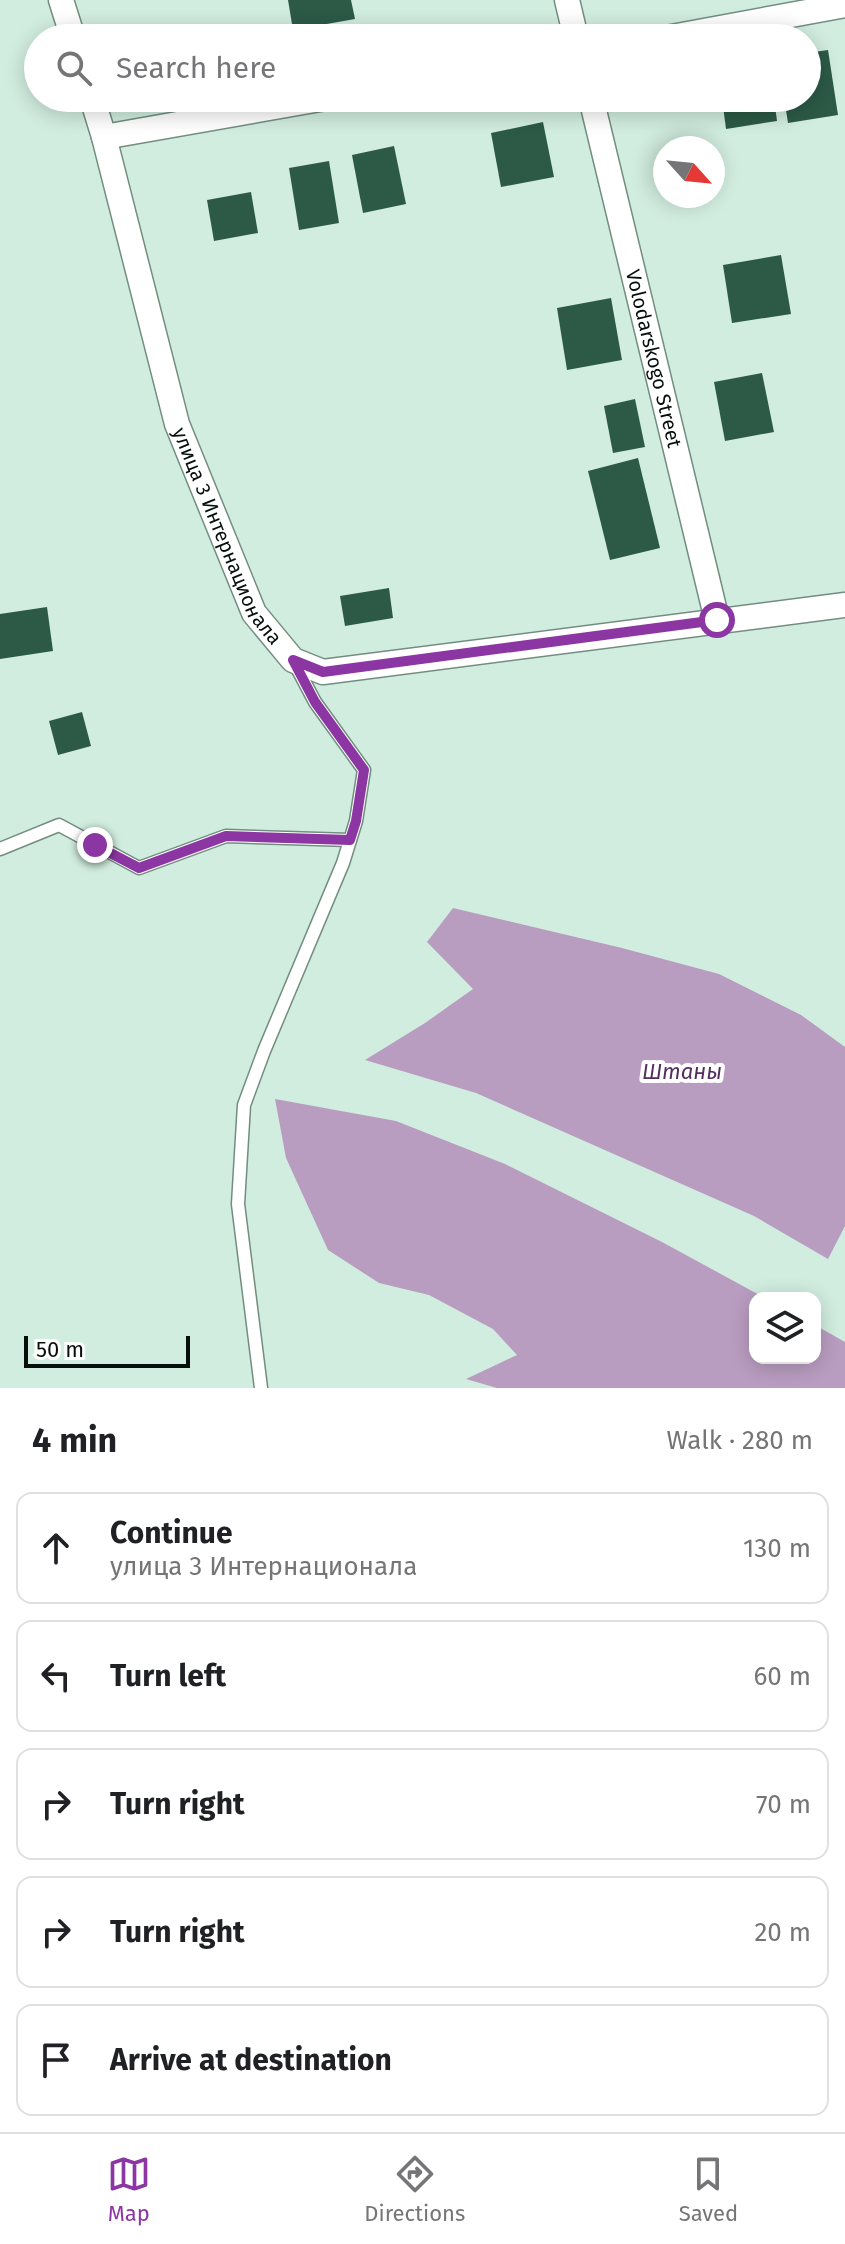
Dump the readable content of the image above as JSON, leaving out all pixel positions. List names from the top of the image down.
{
  "streets": {
    "street": ["Volodarskogo Street", "улица 3 Интернационала"]
  },
  "crossings": [
    ["Volodarskogo Street", "улица 3 Интернационала"]
  ],
  "water": ["Штаны"],
  "scale_bar": "50 m",
  "north": "bottom right",
  "page": {
    "search": "Search here",
    "scale": "50 m",
    "heading": ["4 min", "Walk · 280 m"],
    "list": [
      ["Continue", "улица 3 Интернационала", "130 m"],
      ["Turn left", "60 m"],
      ["Turn right", "70 m"],
      ["Turn right", "20 m"],
      "Arrive at destination"
    ],
    "nav": ["Map", "Directions", "Saved"]
  }
}
